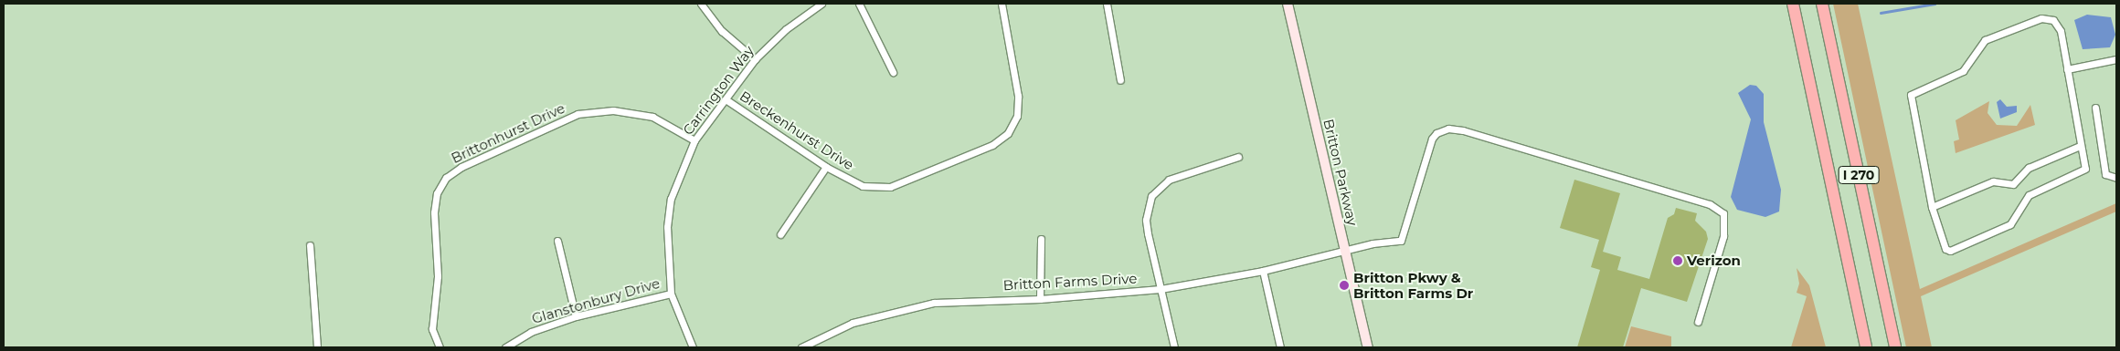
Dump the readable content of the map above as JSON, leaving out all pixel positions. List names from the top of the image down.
{
  "streets": {
    "highway": ["I 270"],
    "main road": ["Britton Parkway"],
    "street": [
      "Carrington Way",
      "Breckenhurst Drive",
      "Brittonhurst Drive",
      "Britton Farms Drive",
      "Glanstonbury Drive"
    ]
  },
  "crossings": [
    ["Carrington Way", "Breckenhurst Drive"],
    ["Carrington Way", "Brittonhurst Drive"],
    ["Carrington Way", "Glanstonbury Drive"],
    ["Britton Parkway", "Britton Farms Drive"]
  ],
  "places": ["Verizon", "Britton Pkwy & Britton Farms Dr"]
}
